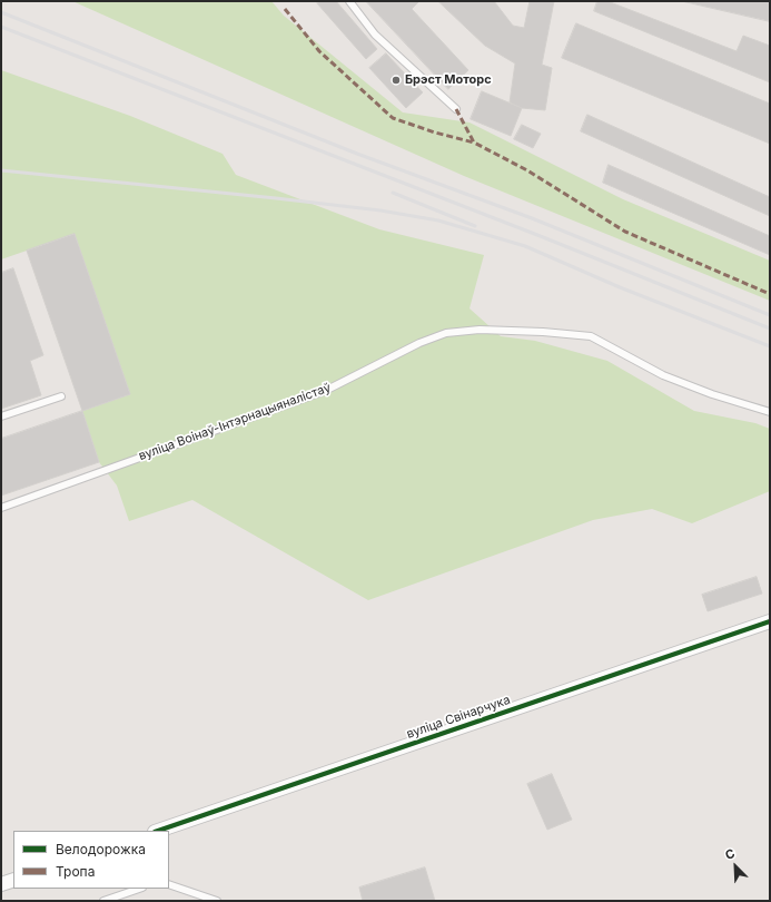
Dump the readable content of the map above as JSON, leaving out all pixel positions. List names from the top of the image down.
{
  "streets": {
    "street": ["вуліца Свінарчука"],
    "lane": ["вуліца Воінаў-Інтэрнацыяналістаў"]
  },
  "places": ["Брэст Моторс"],
  "legend": ["Велодорожка", "Тропа"],
  "north": "top left"
}
